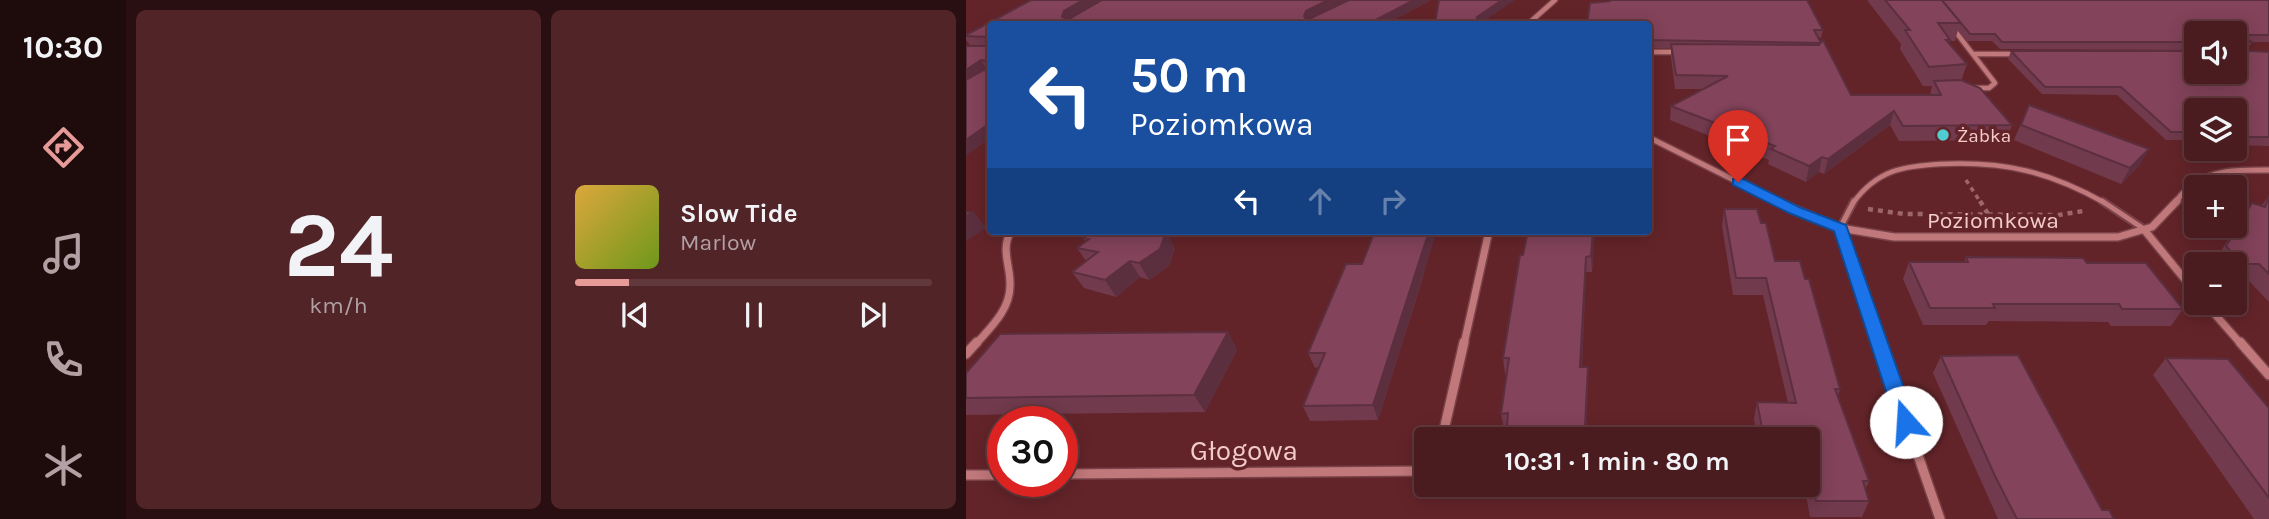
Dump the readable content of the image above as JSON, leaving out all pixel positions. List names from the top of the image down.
{
  "streets": {
    "street": ["Poziomkowa", "Głogowa"]
  },
  "places": ["Żabka"],
  "page": {
    "tabs": "10:30",
    "tile": ["24", "km/h"],
    "map_buttons": ["+", "−"],
    "turn": ["50 m", "Poziomkowa"],
    "song": ["Slow Tide", "Marlow"],
    "limit": "30",
    "trip": "10:31 · 1 min · 80 m"
  }
}
